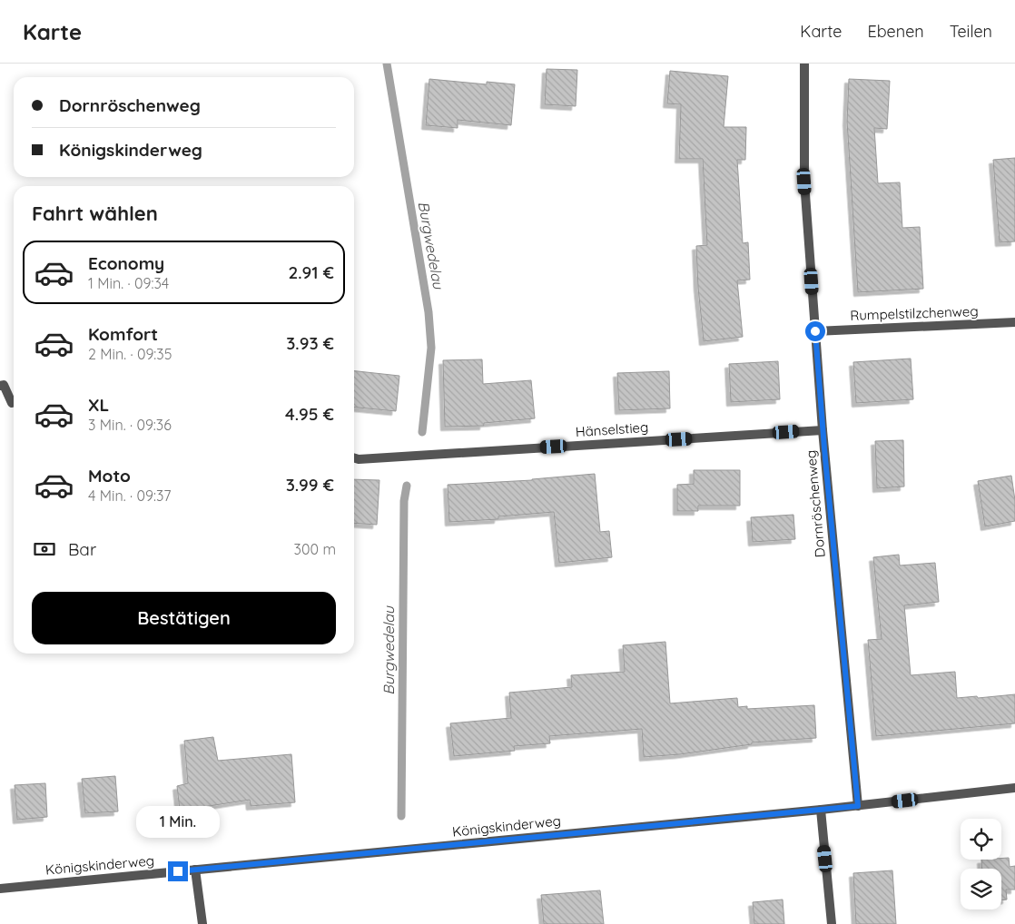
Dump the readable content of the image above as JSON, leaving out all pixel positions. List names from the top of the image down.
{
  "streets": {
    "street": [
      "Rumpelstilzchenweg",
      "Hänselstieg",
      "Dornröschenweg",
      "Königskinderweg"
    ]
  },
  "crossings": [
    ["Rumpelstilzchenweg", "Dornröschenweg"],
    ["Hänselstieg", "Dornröschenweg"],
    ["Dornröschenweg", "Königskinderweg"]
  ],
  "water": ["Burgwedelau"],
  "page": {
    "header": "Karte",
    "nav": ["Karte", "Ebenen", "Teilen"],
    "banner": ["Dornröschenweg", "Königskinderweg"],
    "heading": "Fahrt wählen",
    "list": [
      {
        "name": "Economy",
        "note": "1 Min. · 09:34",
        "value": "2.91 €"
      },
      {
        "name": "Komfort",
        "note": "2 Min. · 09:35",
        "value": "3.93 €"
      },
      {
        "name": "XL",
        "note": "3 Min. · 09:36",
        "value": "4.95 €"
      },
      {
        "name": "Moto",
        "note": "4 Min. · 09:37",
        "value": "3.99 €"
      }
    ],
    "pay": ["Bar", "300 m"],
    "buttons": "Bestätigen",
    "bubble": "1 Min."
  }
}
